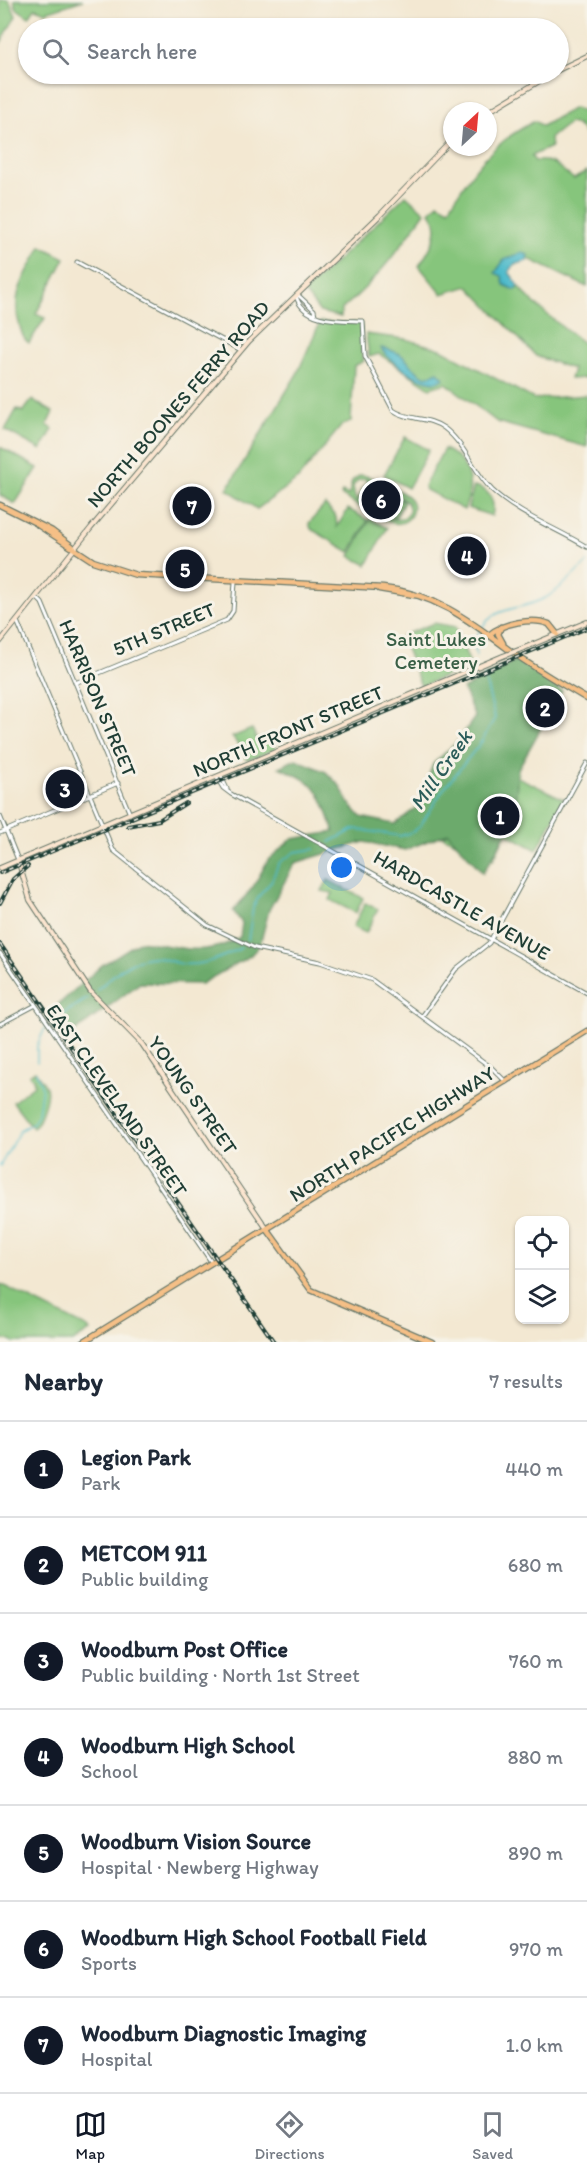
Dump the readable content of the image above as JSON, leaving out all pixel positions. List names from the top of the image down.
{
  "streets": {
    "main road": [
      "NORTH BOONES FERRY ROAD",
      "NORTH FRONT STREET",
      "YOUNG STREET",
      "NORTH PACIFIC HIGHWAY"
    ],
    "street": [
      "5TH STREET",
      "HARRISON STREET",
      "HARDCASTLE AVENUE",
      "EAST CLEVELAND STREET"
    ]
  },
  "crossings": [
    ["NORTH BOONES FERRY ROAD", "HARRISON STREET"],
    ["5TH STREET", "HARRISON STREET"],
    ["HARRISON STREET", "NORTH FRONT STREET"],
    ["NORTH FRONT STREET", "HARDCASTLE AVENUE"],
    ["NORTH FRONT STREET", "YOUNG STREET"],
    ["YOUNG STREET", "NORTH PACIFIC HIGHWAY"],
    ["EAST CLEVELAND STREET", "NORTH PACIFIC HIGHWAY"]
  ],
  "water": ["Mill Creek"],
  "parks": ["Saint Lukes Cemetery"],
  "north": "top right",
  "page": {
    "search": "Search here",
    "pins": [
      "6",
      "7",
      "4",
      "5",
      "2",
      "3",
      "1"
    ],
    "heading": ["Nearby", "7 results"],
    "list": [
      {
        "mark": "1",
        "name": "Legion Park",
        "note": "Park",
        "value": "440 m"
      },
      {
        "mark": "2",
        "name": "METCOM 911",
        "note": "Public building",
        "value": "680 m"
      },
      {
        "mark": "3",
        "name": "Woodburn Post Office",
        "note": "Public building · North 1st Street",
        "value": "760 m"
      },
      {
        "mark": "4",
        "name": "Woodburn High School",
        "note": "School",
        "value": "880 m"
      },
      {
        "mark": "5",
        "name": "Woodburn Vision Source",
        "note": "Hospital · Newberg Highway",
        "value": "890 m"
      },
      {
        "mark": "6",
        "name": "Woodburn High School Football Field",
        "note": "Sports",
        "value": "970 m"
      },
      {
        "mark": "7",
        "name": "Woodburn Diagnostic Imaging",
        "note": "Hospital",
        "value": "1.0 km"
      }
    ],
    "nav": ["Map", "Directions", "Saved"]
  }
}
